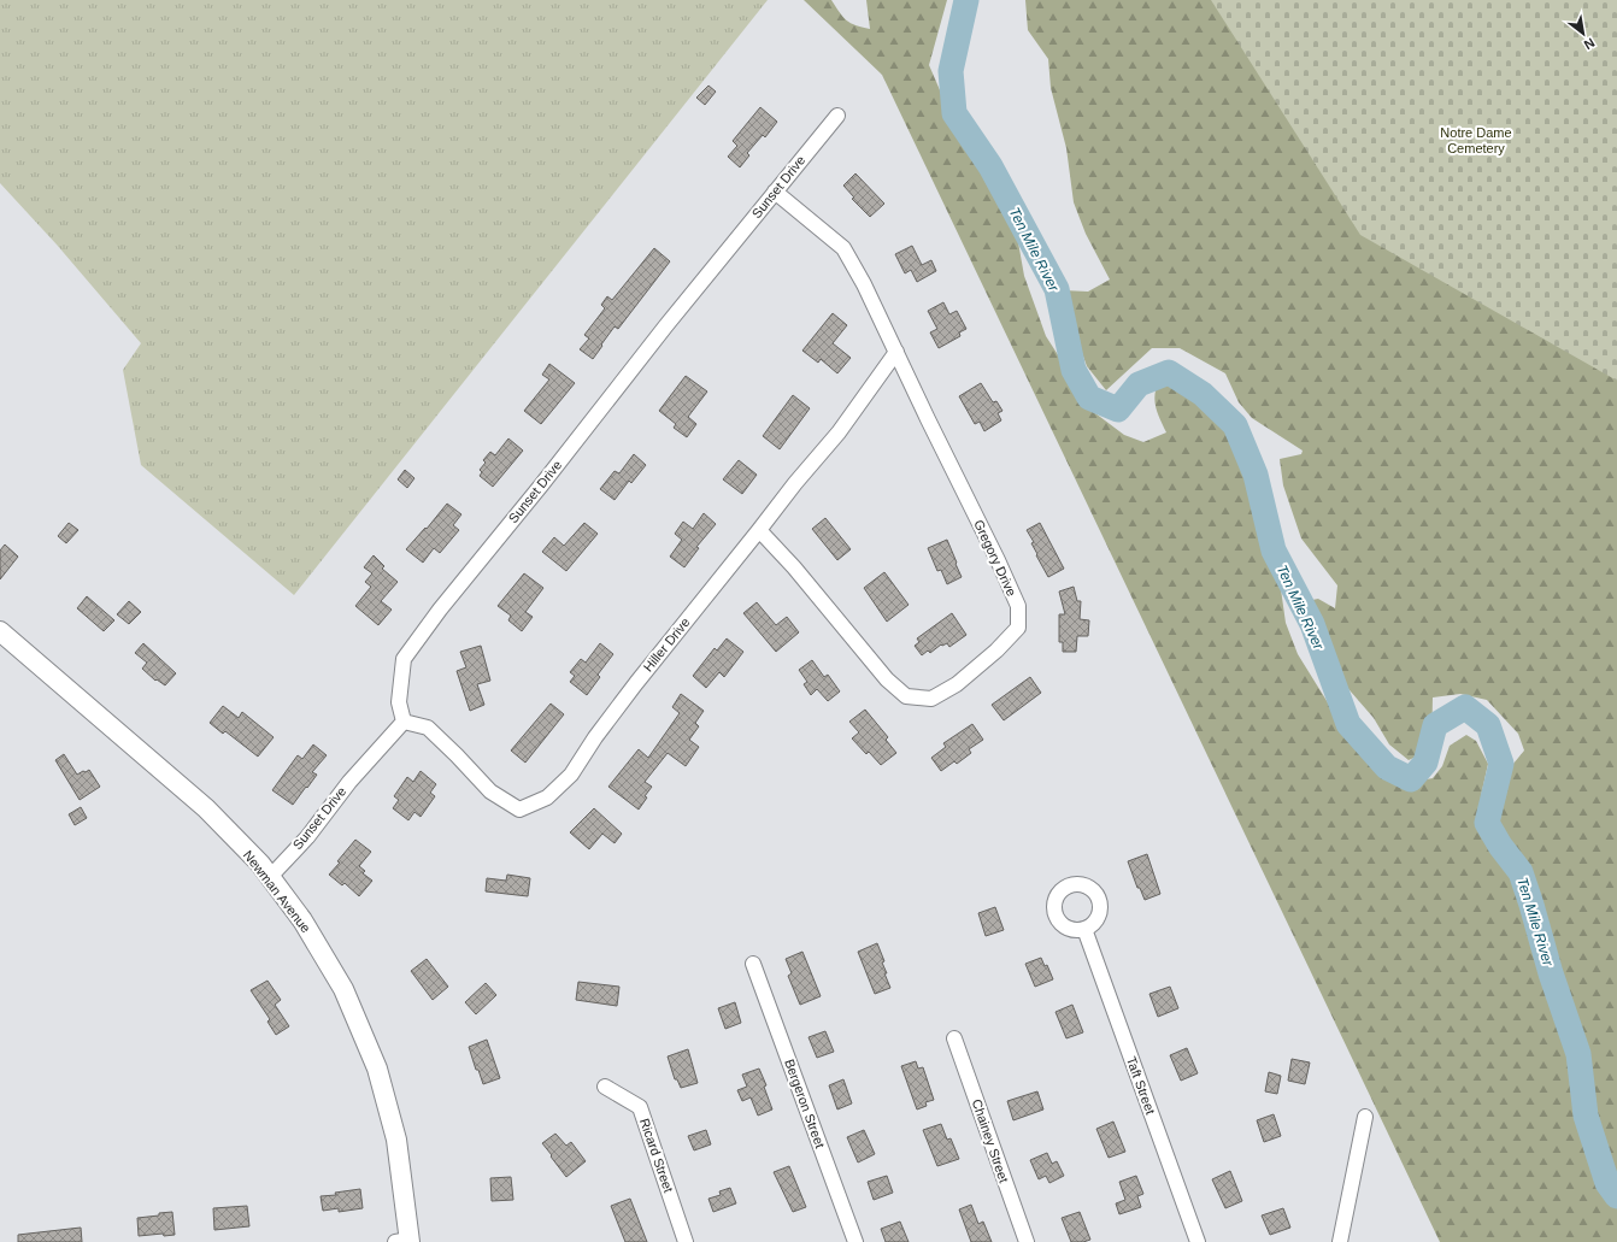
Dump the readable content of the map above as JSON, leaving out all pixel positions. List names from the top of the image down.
{
  "streets": {
    "main road": ["Newman Avenue"],
    "street": [
      "Sunset Drive",
      "Gregory Drive",
      "Hiller Drive",
      "Taft Street",
      "Bergeron Street",
      "Chainey Street",
      "Ricard Street"
    ]
  },
  "crossings": [
    ["Sunset Drive", "Gregory Drive"],
    ["Sunset Drive", "Hiller Drive"],
    ["Sunset Drive", "Newman Avenue"],
    ["Gregory Drive", "Hiller Drive"]
  ],
  "water": ["Ten Mile River"],
  "parks": ["Notre Dame Cemetery"],
  "north": "bottom right"
}
